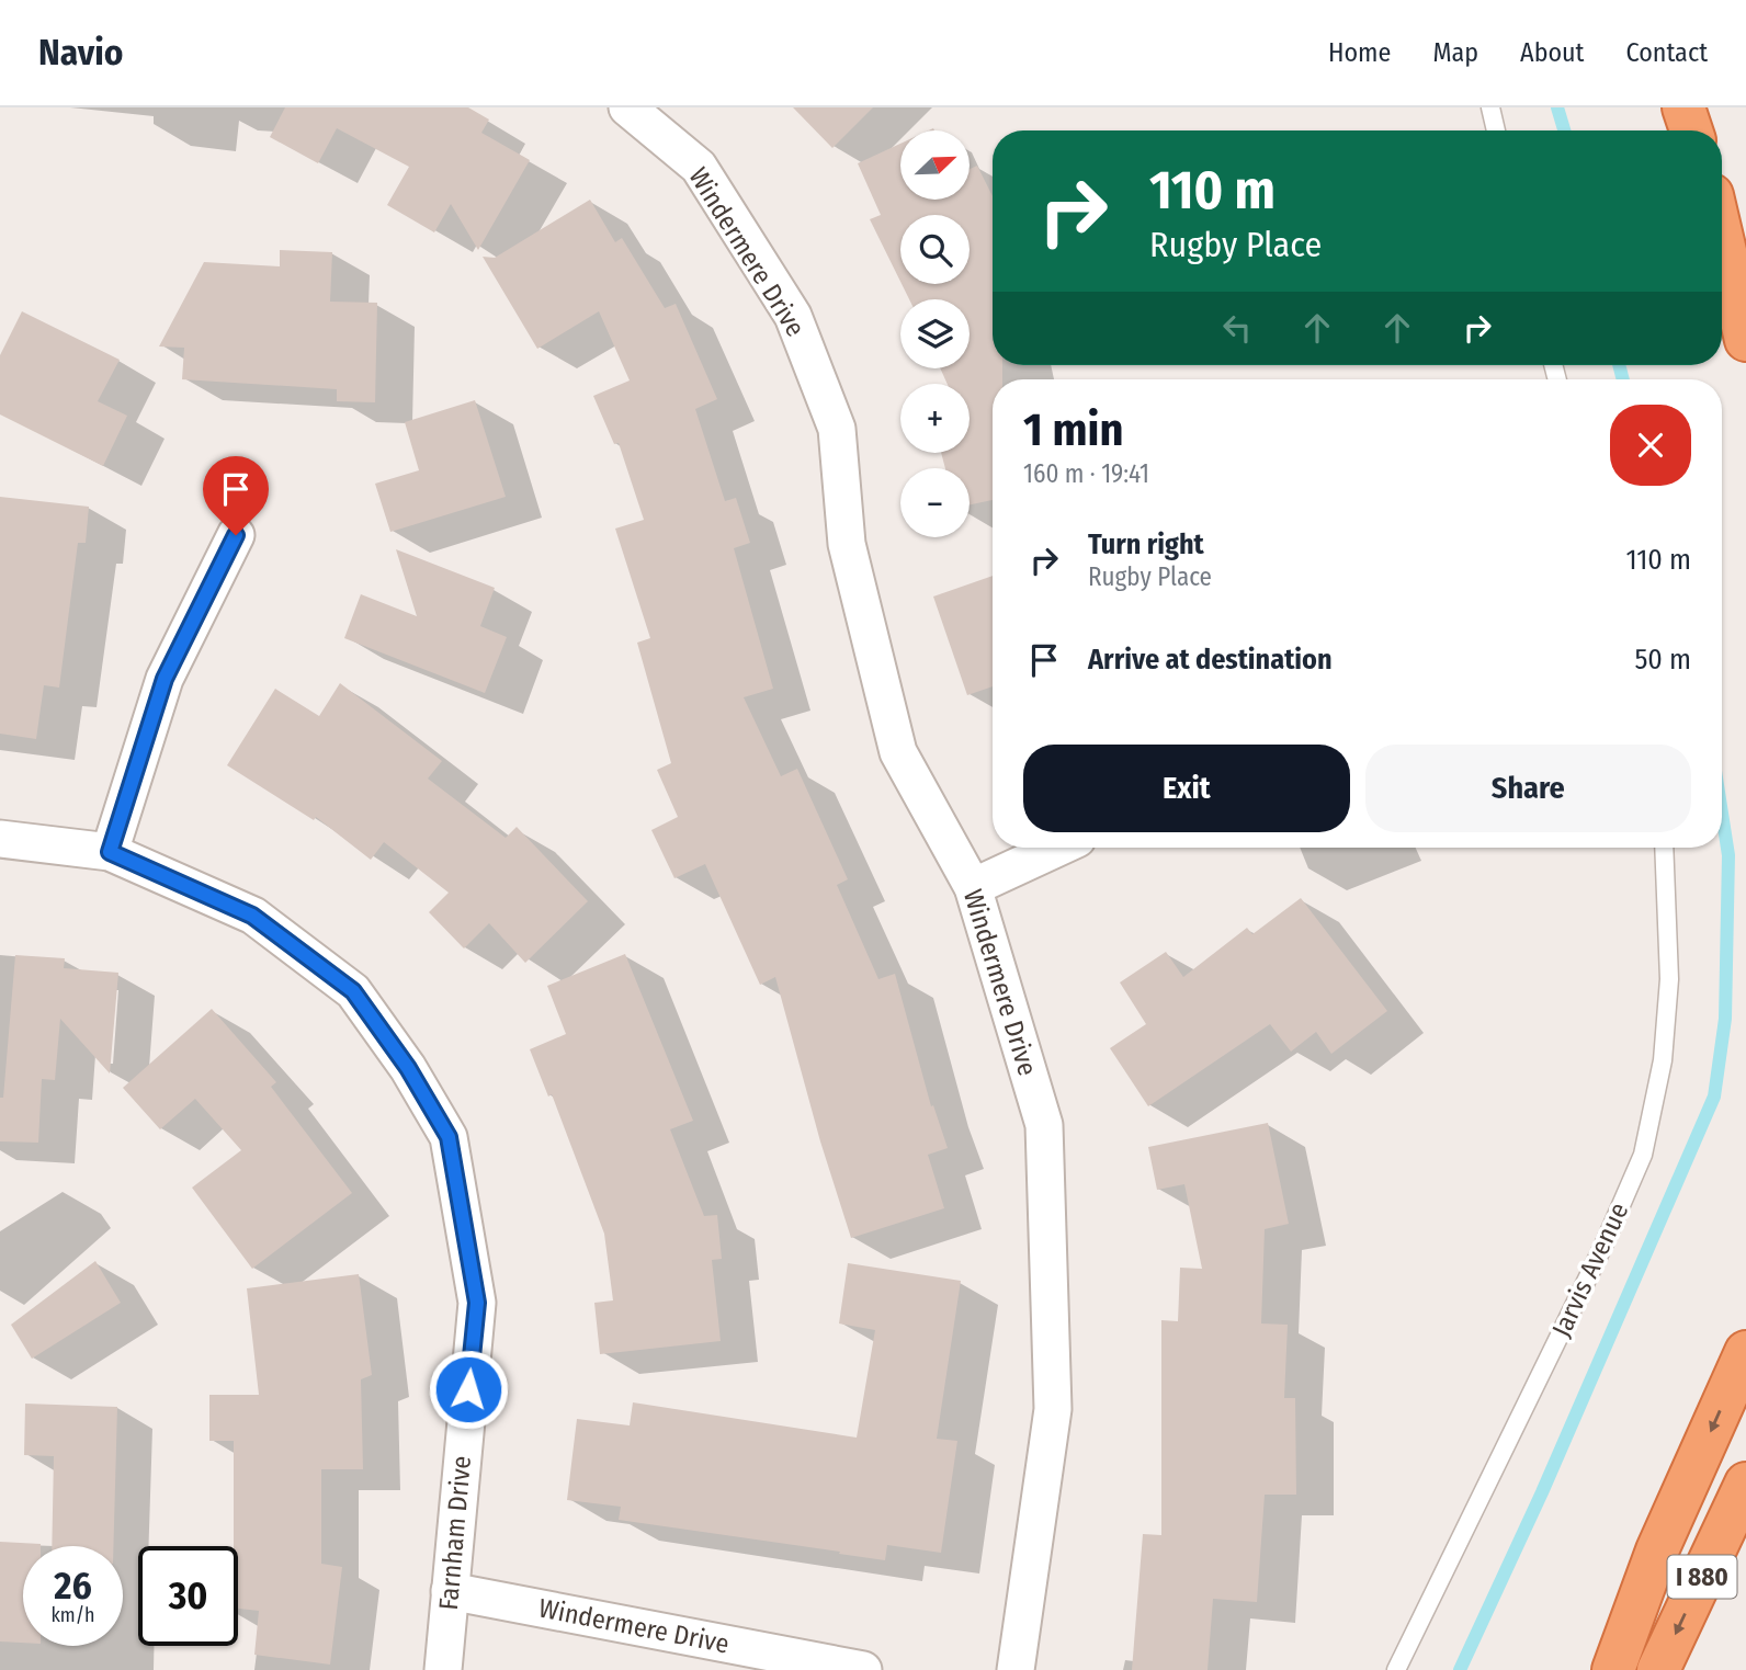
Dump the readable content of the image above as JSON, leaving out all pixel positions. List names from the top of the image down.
{
  "streets": {
    "highway": ["I 880"],
    "street": ["Windermere Drive", "Farnham Drive"],
    "lane": ["Jarvis Avenue"]
  },
  "crossings": [
    ["Windermere Drive", "Farnham Drive"]
  ],
  "north": "top right",
  "page": {
    "header": "Navio",
    "nav": [
      "Home",
      "Map",
      "About",
      "Contact"
    ],
    "map_buttons": ["+", "−"],
    "turn": ["110 m", "Rugby Place"],
    "heading": ["1 min", "160 m · 19:41"],
    "list": [
      {
        "name": "Turn right",
        "note": "Rugby Place",
        "value": "110 m"
      },
      {
        "name": "Arrive at destination",
        "value": "50 m"
      }
    ],
    "buttons": ["Exit", "Share"],
    "speed": "26 km/h",
    "limit": "30"
  }
}
